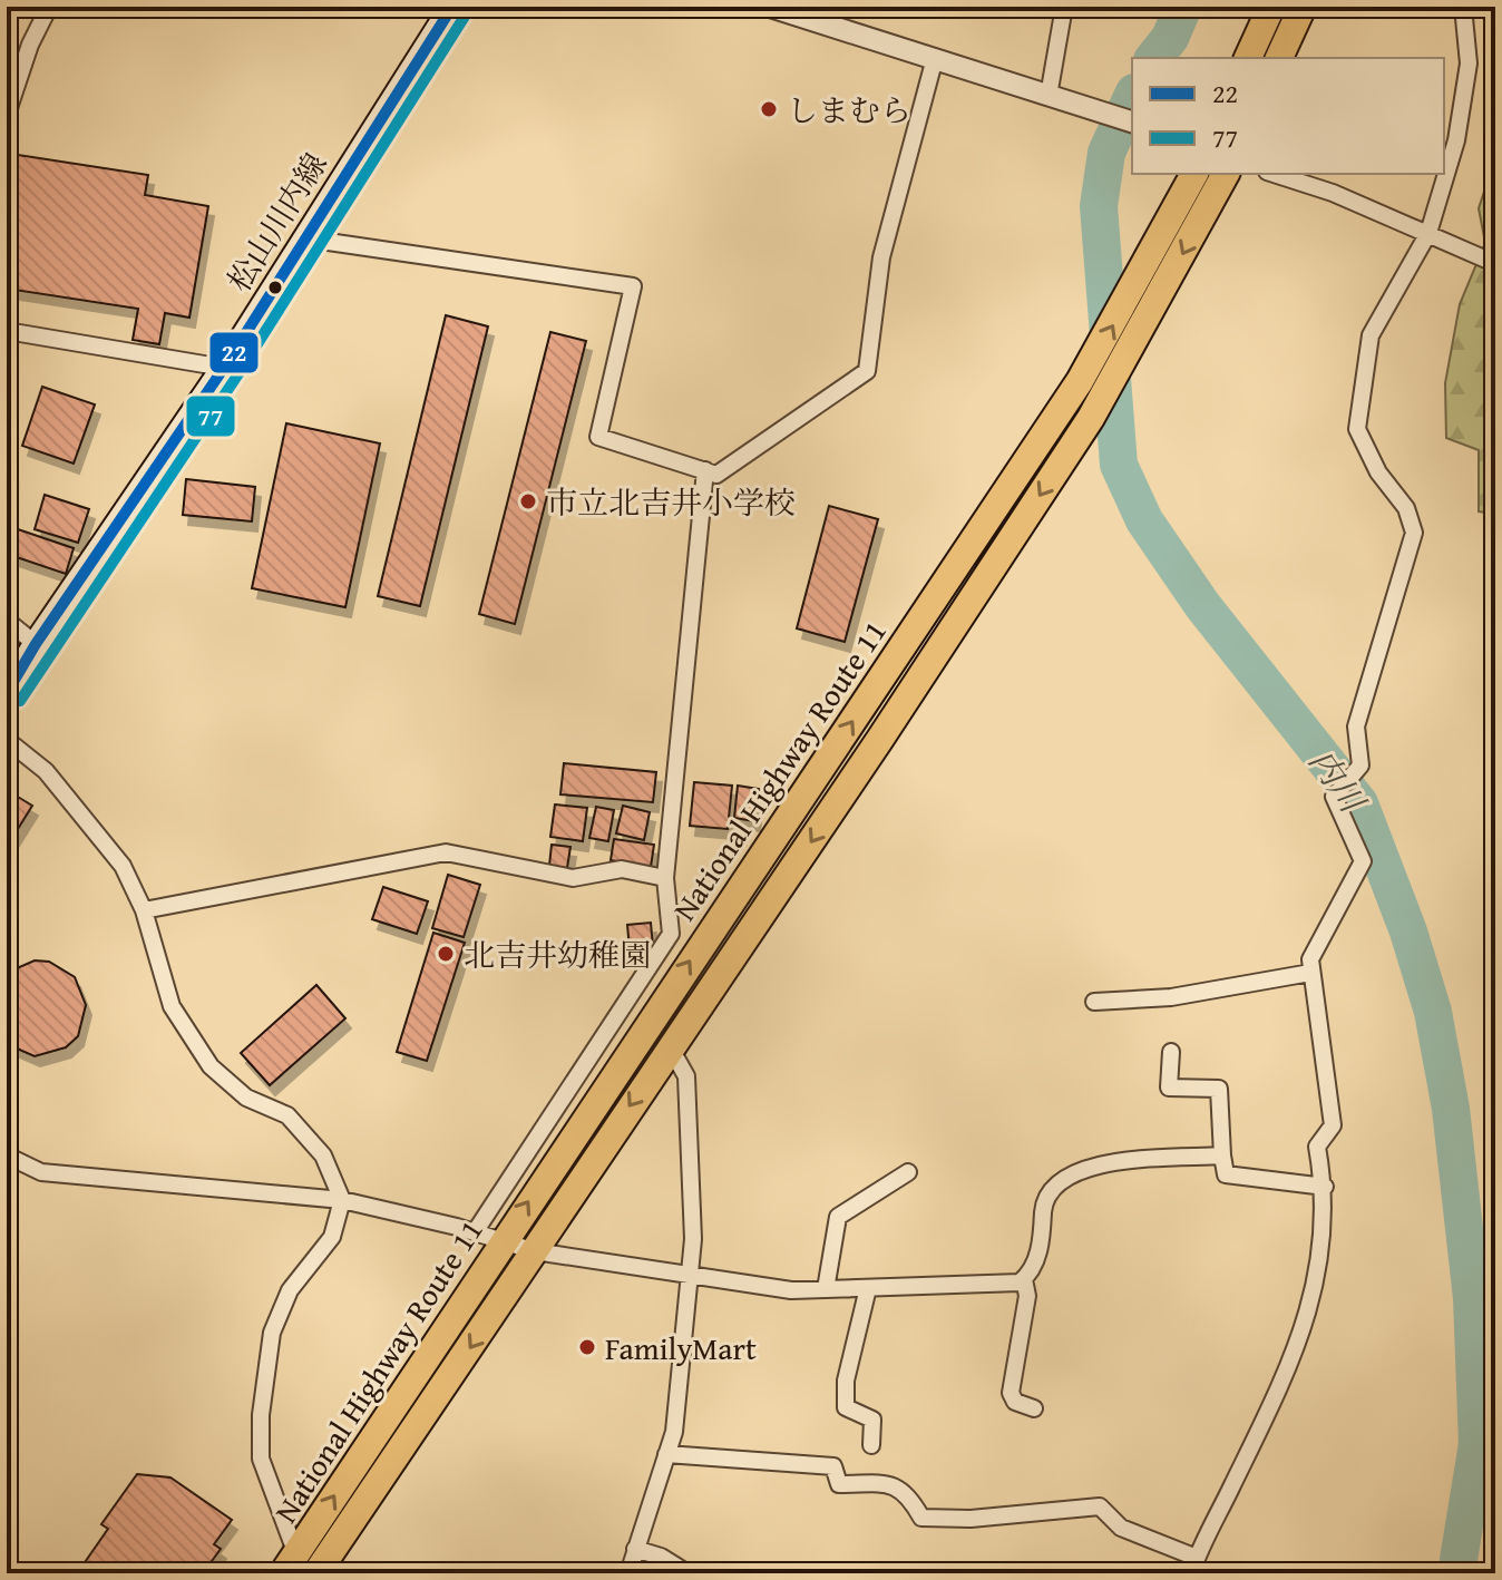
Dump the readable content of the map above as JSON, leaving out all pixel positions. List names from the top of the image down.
{
  "streets": {
    "highway": ["National Highway Route 11"],
    "main road": ["松山川内線"]
  },
  "water": ["内川"],
  "places": [
    "しまむら",
    "市立北吉井小学校",
    "北吉井幼稚園",
    "FamilyMart"
  ],
  "lines": ["transit line 22", "transit line 77"],
  "legend": ["22", "77"]
}
